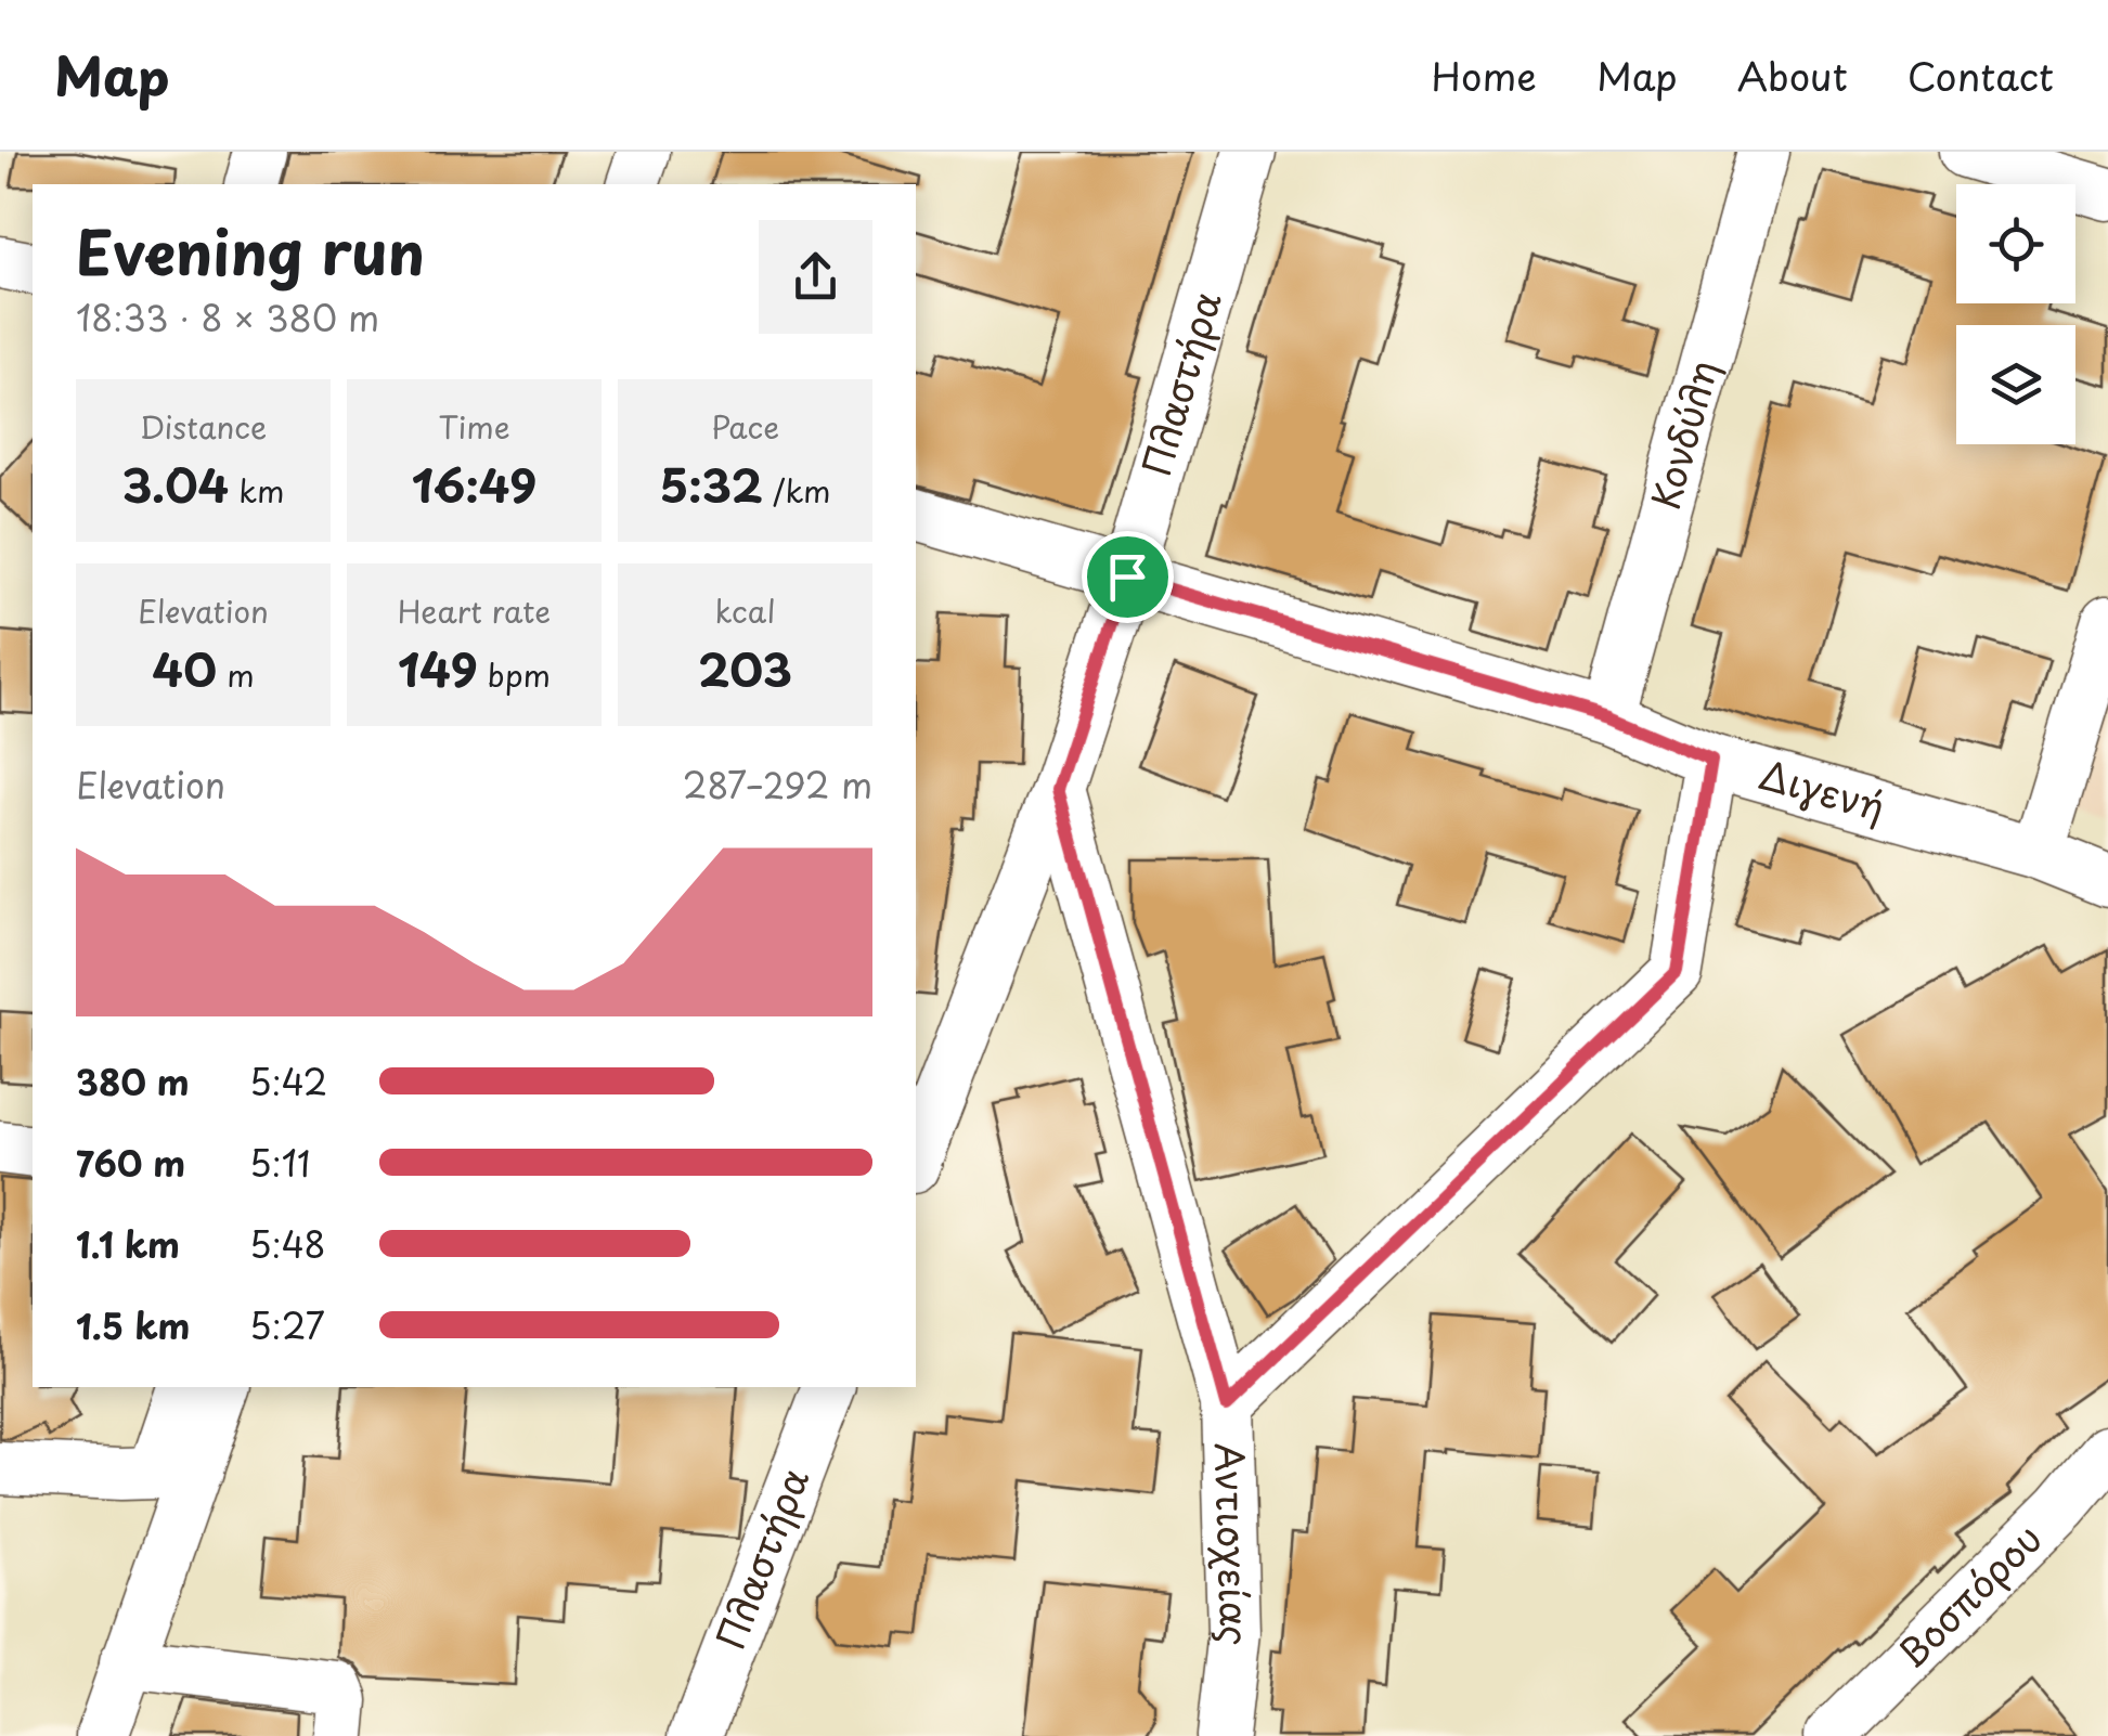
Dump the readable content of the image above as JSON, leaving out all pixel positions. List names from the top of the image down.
{
  "streets": {
    "street": [
      "Πλαστήρα",
      "Κονδύλη",
      "Διγενή",
      "Αντιοχείας",
      "Βοσπόρου"
    ]
  },
  "crossings": [
    ["Πλαστήρα", "Διγενή"],
    ["Πλαστήρα", "Αντιοχείας"],
    ["Κονδύλη", "Διγενή"]
  ],
  "page": {
    "header": "Map",
    "nav": [
      "Home",
      "Map",
      "About",
      "Contact"
    ],
    "heading": ["Evening run", "18:33 · 8 × 380 m"],
    "stats": [
      ["Distance", "3.04 km"],
      ["Time", "16:49"],
      ["Pace", "5:32 /km"],
      ["Elevation", "40 m"],
      ["Heart rate", "149 bpm"],
      ["kcal", "203"]
    ],
    "chart": ["Elevation", "287–292 m"],
    "list": [
      {
        "name": "380 m",
        "note": "5:42"
      },
      {
        "name": "760 m",
        "note": "5:11"
      },
      {
        "name": "1.1 km",
        "note": "5:48"
      },
      {
        "name": "1.5 km",
        "note": "5:27"
      }
    ]
  }
}
